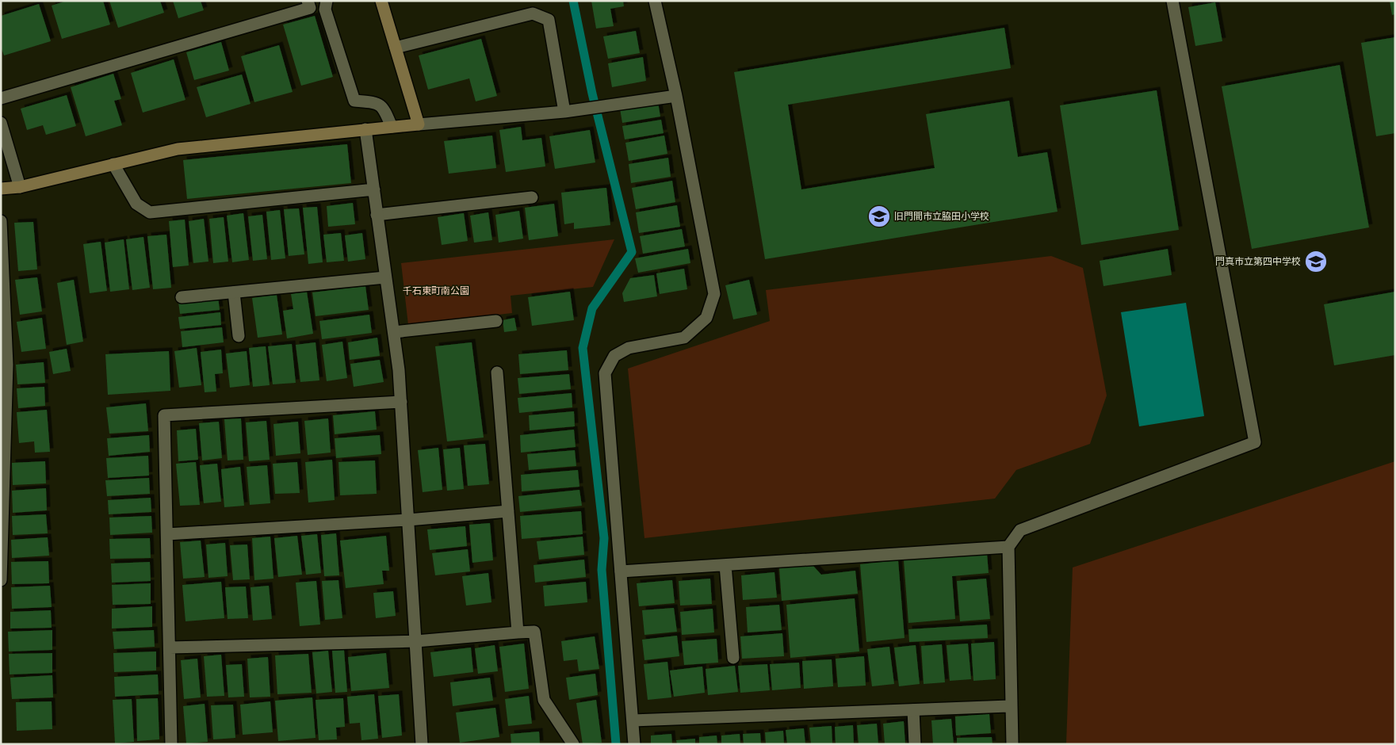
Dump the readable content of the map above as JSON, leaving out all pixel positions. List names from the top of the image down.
{
  "parks": ["千石東町南公園"],
  "places": {
    "school or university": ["旧門間市立脇田小学校", "門真市立第四中学校"]
  }
}
